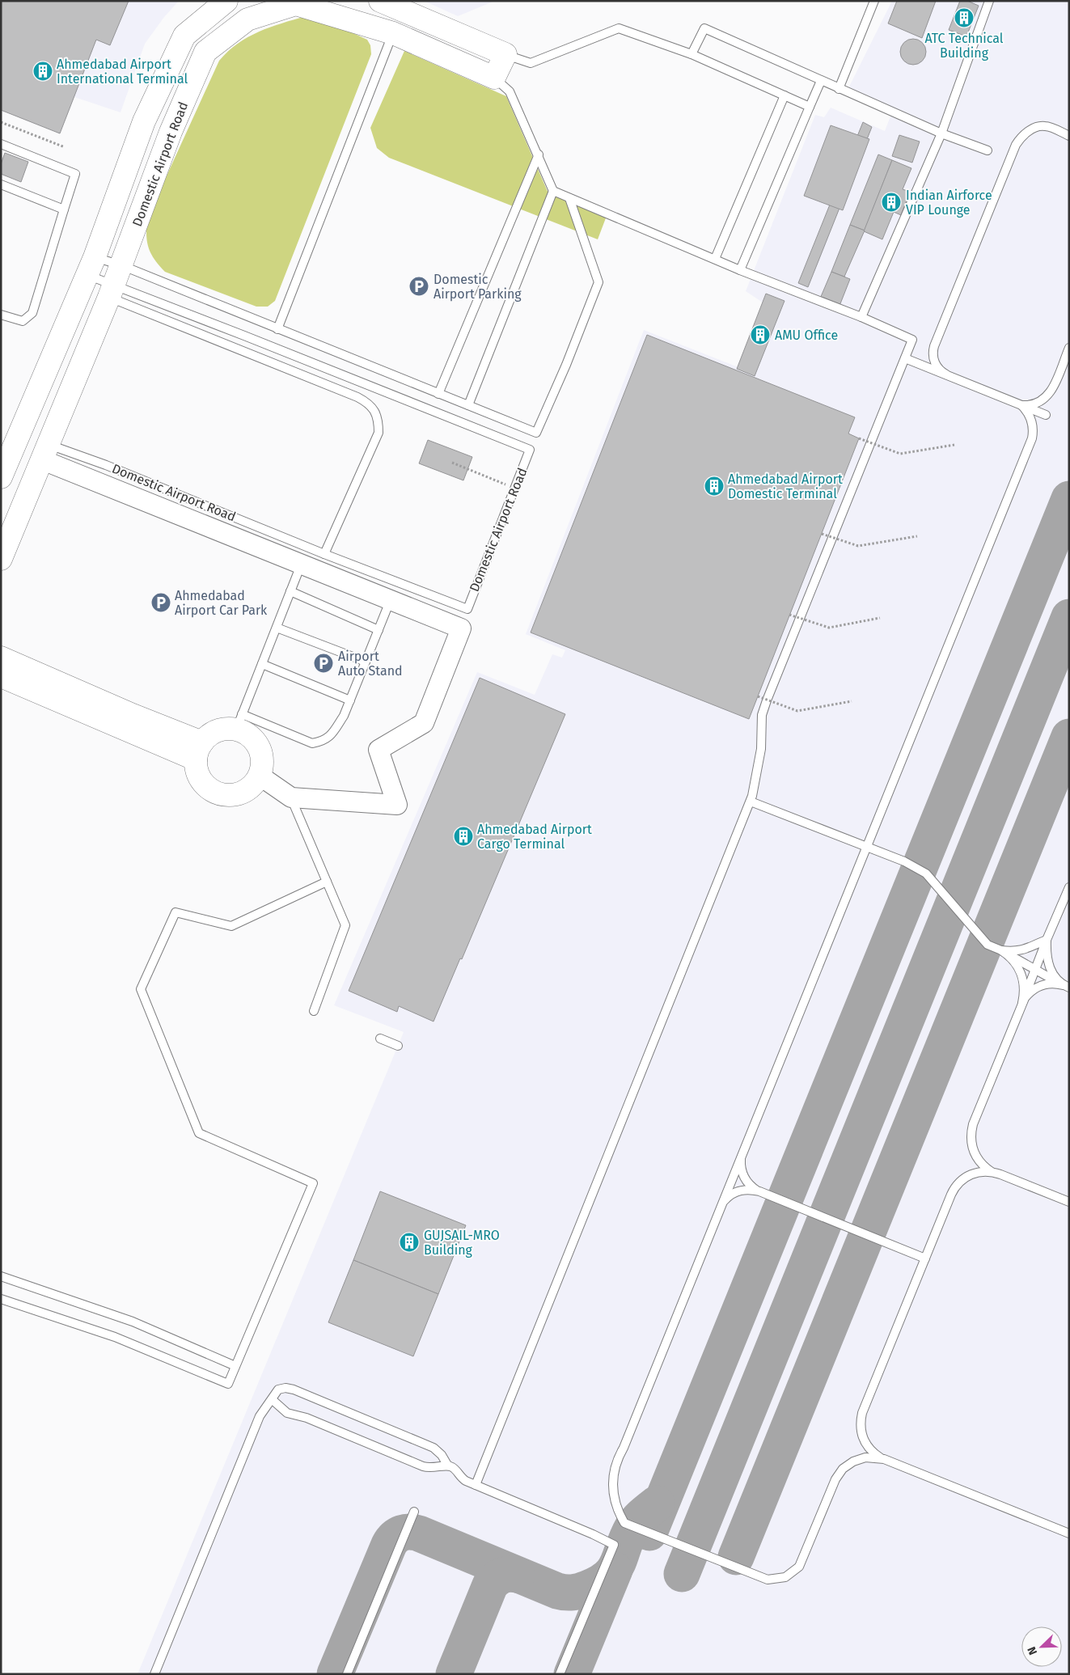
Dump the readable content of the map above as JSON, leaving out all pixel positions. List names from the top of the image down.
{
  "streets": {
    "main road": ["Domestic Airport Road"]
  },
  "places": {
    "building": [
      "ATC Technical Building",
      "Ahmedabad Airport International Terminal",
      "Indian Airforce VIP Lounge",
      "AMU Office",
      "Ahmedabad Airport Domestic Terminal",
      "Ahmedabad Airport Cargo Terminal",
      "GUJSAIL-MRO Building"
    ],
    "parking": ["Domestic Airport Parking", "Ahmedabad Airport Car Park", "Airport Auto Stand"]
  },
  "north": "bottom left"
}
